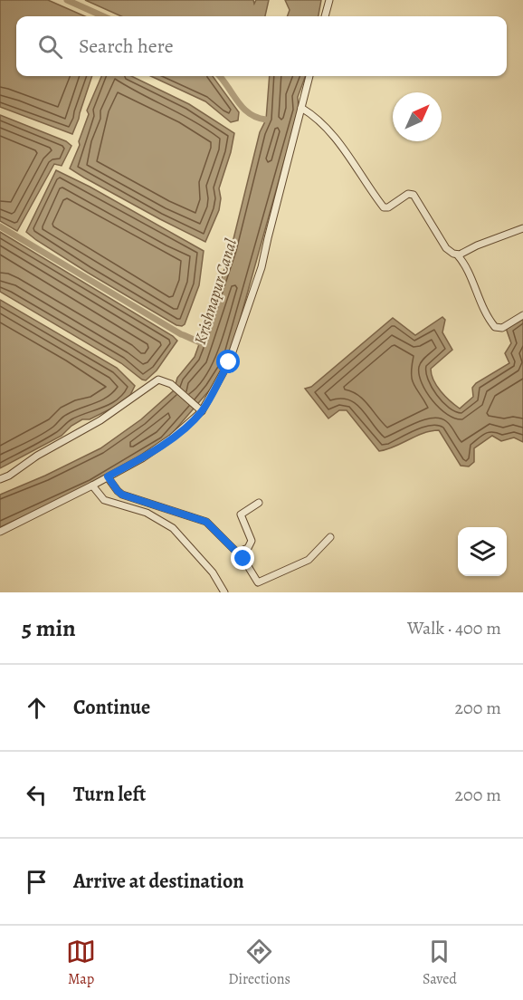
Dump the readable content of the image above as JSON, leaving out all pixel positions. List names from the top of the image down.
{
  "water": ["Krishnapur Canal"],
  "north": "top right",
  "page": {
    "search": "Search here",
    "heading": ["5 min", "Walk · 400 m"],
    "list": [
      ["Continue", "200 m"],
      ["Turn left", "200 m"],
      "Arrive at destination"
    ],
    "nav": ["Map", "Directions", "Saved"]
  }
}
